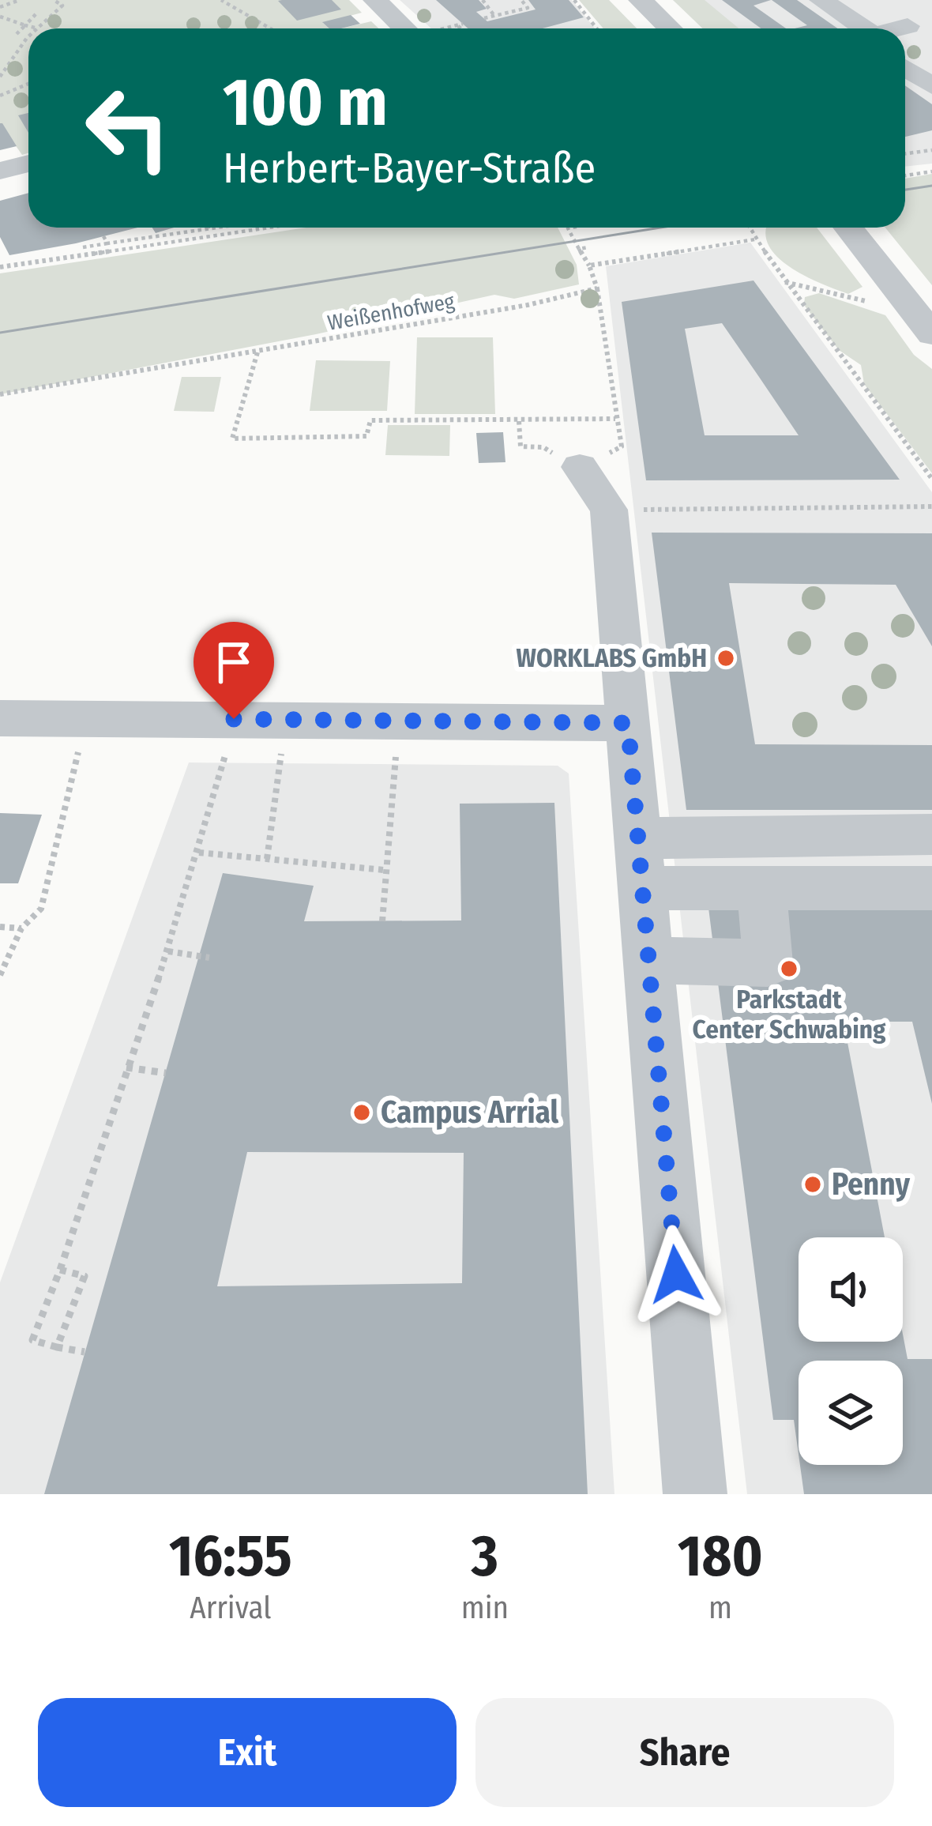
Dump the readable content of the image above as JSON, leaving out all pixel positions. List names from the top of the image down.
{
  "streets": {
    "path": ["Weißenhofweg"]
  },
  "places": [
    "WORKLABS GmbH",
    "Parkstadt Center Schwabing",
    "Campus Arrial",
    "Penny"
  ],
  "page": {
    "turn": ["100 m", "Herbert-Bayer-Straße"],
    "eta": [
      "16:55",
      "Arrival",
      "3",
      "min",
      "180",
      "m"
    ],
    "buttons": ["Exit", "Share"]
  }
}
